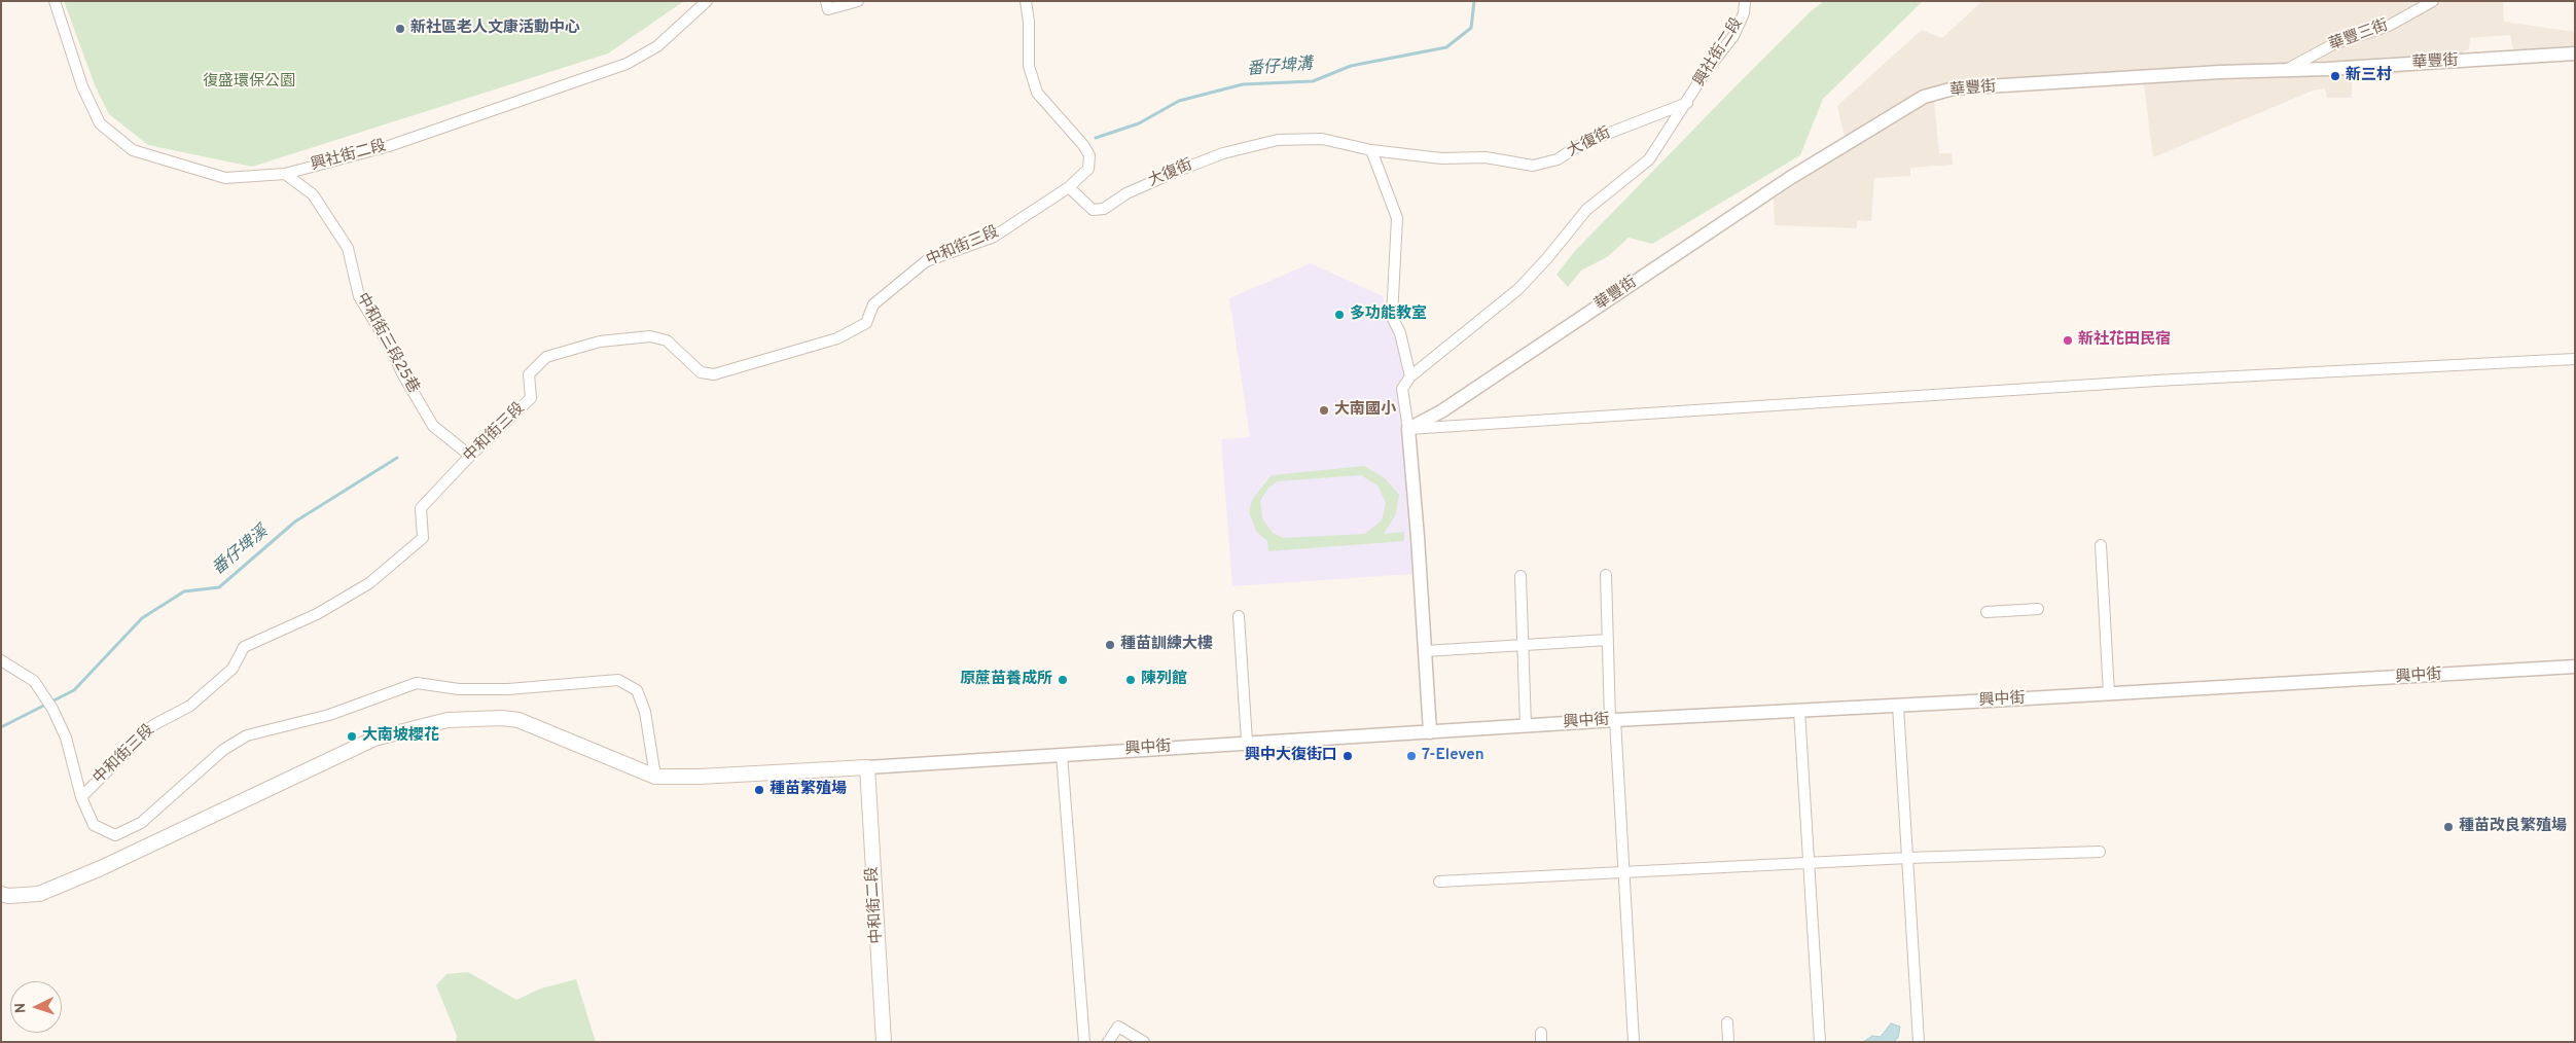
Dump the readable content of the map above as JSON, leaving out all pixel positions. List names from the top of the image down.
{
  "streets": {
    "main road": ["中和街二段"],
    "street": [
      "華豐三街",
      "興社街二段",
      "華豐街",
      "大復街",
      "中和街三段",
      "中和街三段25巷",
      "興中街"
    ]
  },
  "crossings": [
    ["華豐三街", "華豐街"],
    ["興社街二段", "大復街"],
    ["興社街二段", "中和街三段25巷"],
    ["大復街", "中和街三段"],
    ["中和街三段", "中和街三段25巷"],
    ["興中街", "中和街二段"]
  ],
  "water": ["番仔埤溝", "番仔埤溪"],
  "parks": ["復盛環保公園"],
  "places": [
    "新社區老人文康活動中心",
    "新三村",
    "多功能教室",
    "新社花田民宿",
    "大南國小",
    "種苗訓練大樓",
    "原蔗苗養成所",
    "陳列館",
    "大南坡櫻花",
    "興中大復街口",
    "7-Eleven",
    "種苗繁殖場",
    "種苗改良繁殖場"
  ],
  "north": "left"
}
